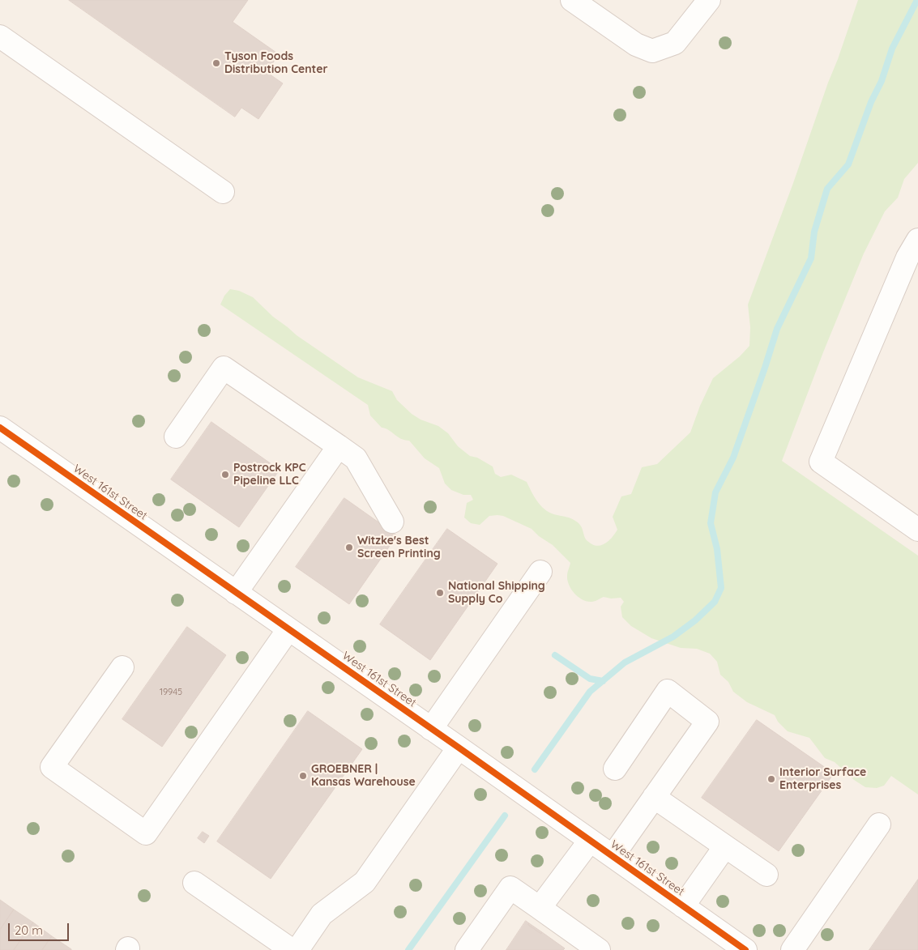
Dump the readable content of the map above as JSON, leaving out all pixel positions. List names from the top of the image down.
{
  "streets": {
    "street": ["West 161st Street"]
  },
  "places": [
    "Tyson Foods Distribution Center",
    "Postrock KPC Pipeline LLC",
    "Witzke's Best Screen Printing",
    "National Shipping Supply Co",
    "GROEBNER | Kansas Warehouse",
    "Interior Surface Enterprises"
  ],
  "house_numbers": ["19945"],
  "scale_bar": "20 m"
}
